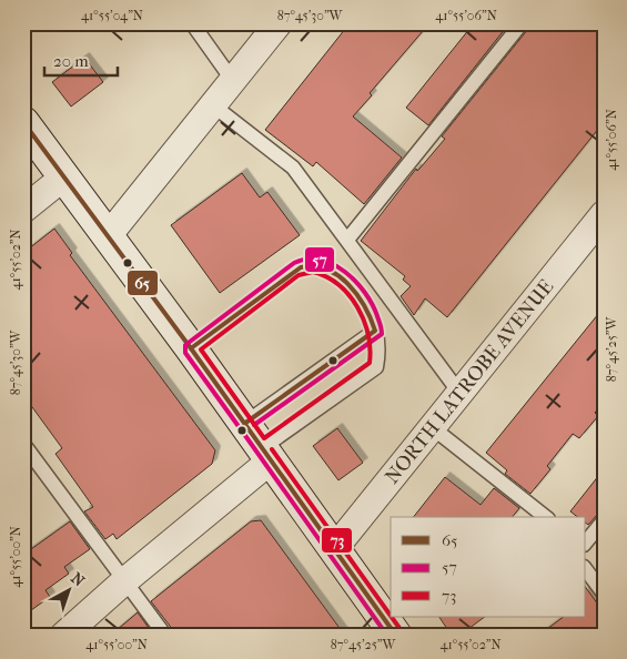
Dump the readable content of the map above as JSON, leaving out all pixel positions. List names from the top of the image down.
{
  "streets": {
    "street": ["NORTH LATROBE AVENUE"]
  },
  "lines": ["transit line 65", "transit line 57", "transit line 73"],
  "legend": ["65", "57", "73"],
  "scale_bar": "20 m",
  "north": "top right",
  "coordinates": [
    "41°55'04\"N",
    "87°45'30\"W",
    "41°55'06\"N",
    "41°55'02\"N",
    "87°45'25\"W",
    "41°55'00\"N"
  ]
}
